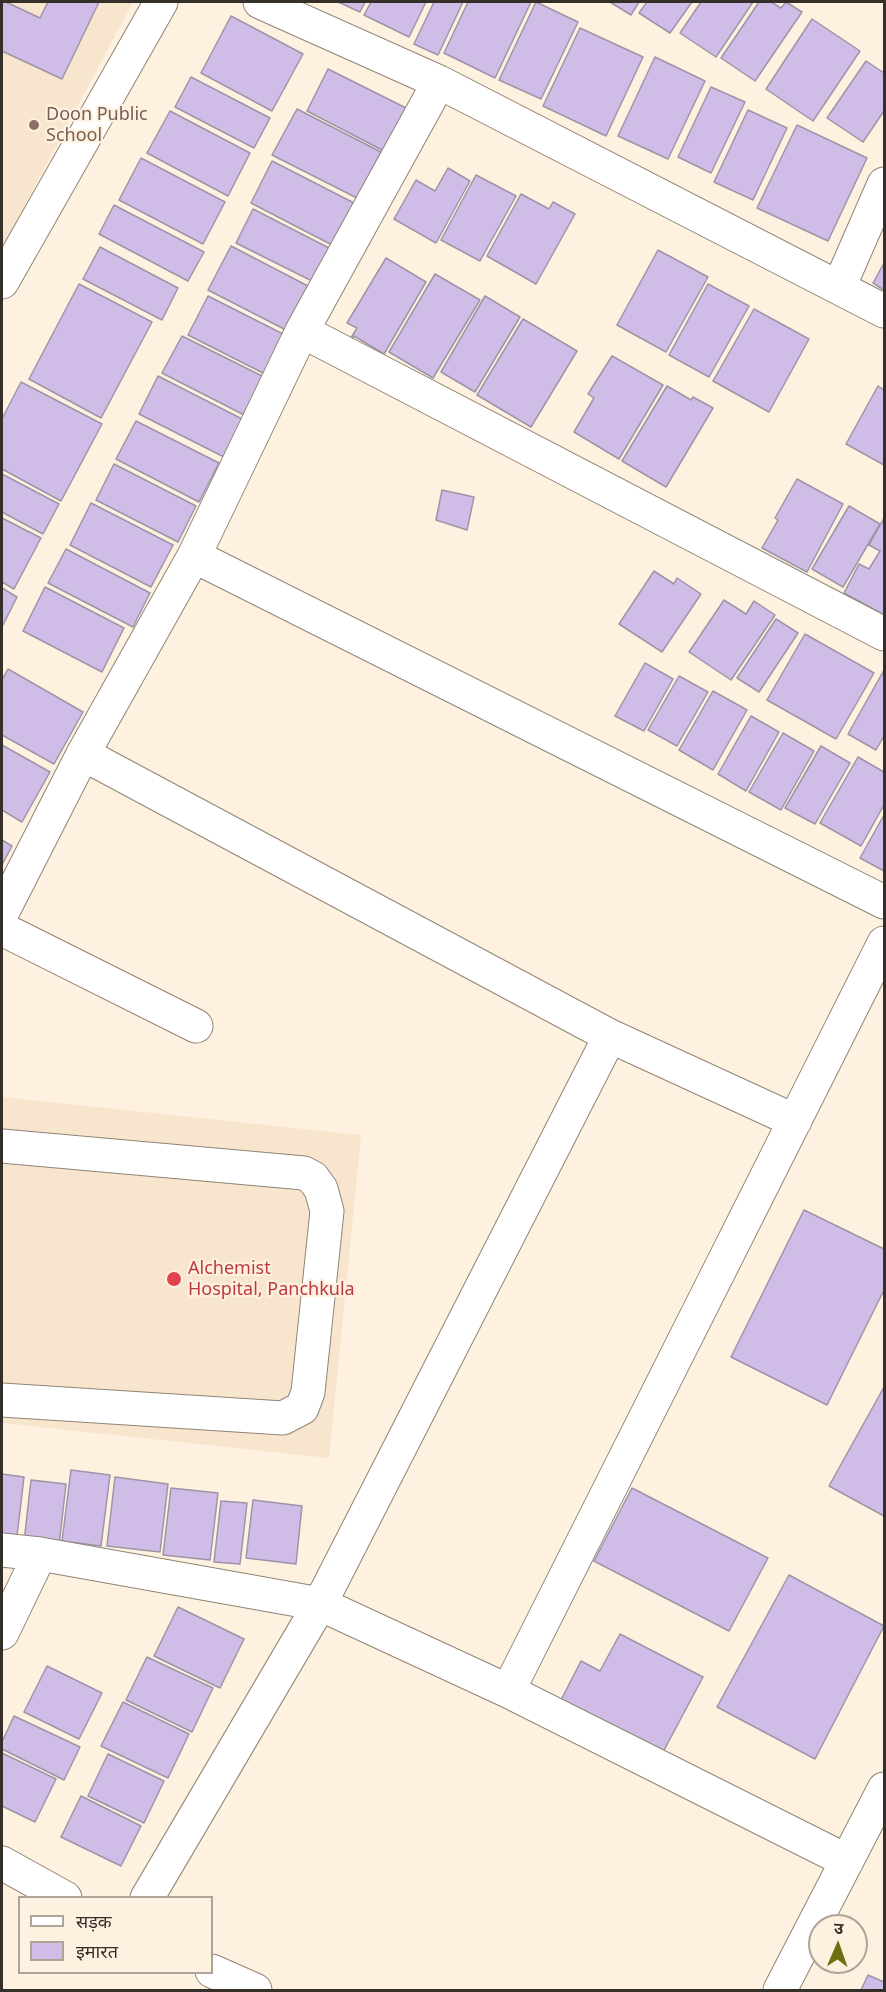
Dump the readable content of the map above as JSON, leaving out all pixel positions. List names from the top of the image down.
{
  "places": ["Doon Public School", "Alchemist Hospital, Panchkula"],
  "legend": ["सड़क", "इमारत"],
  "north": "top"
}
